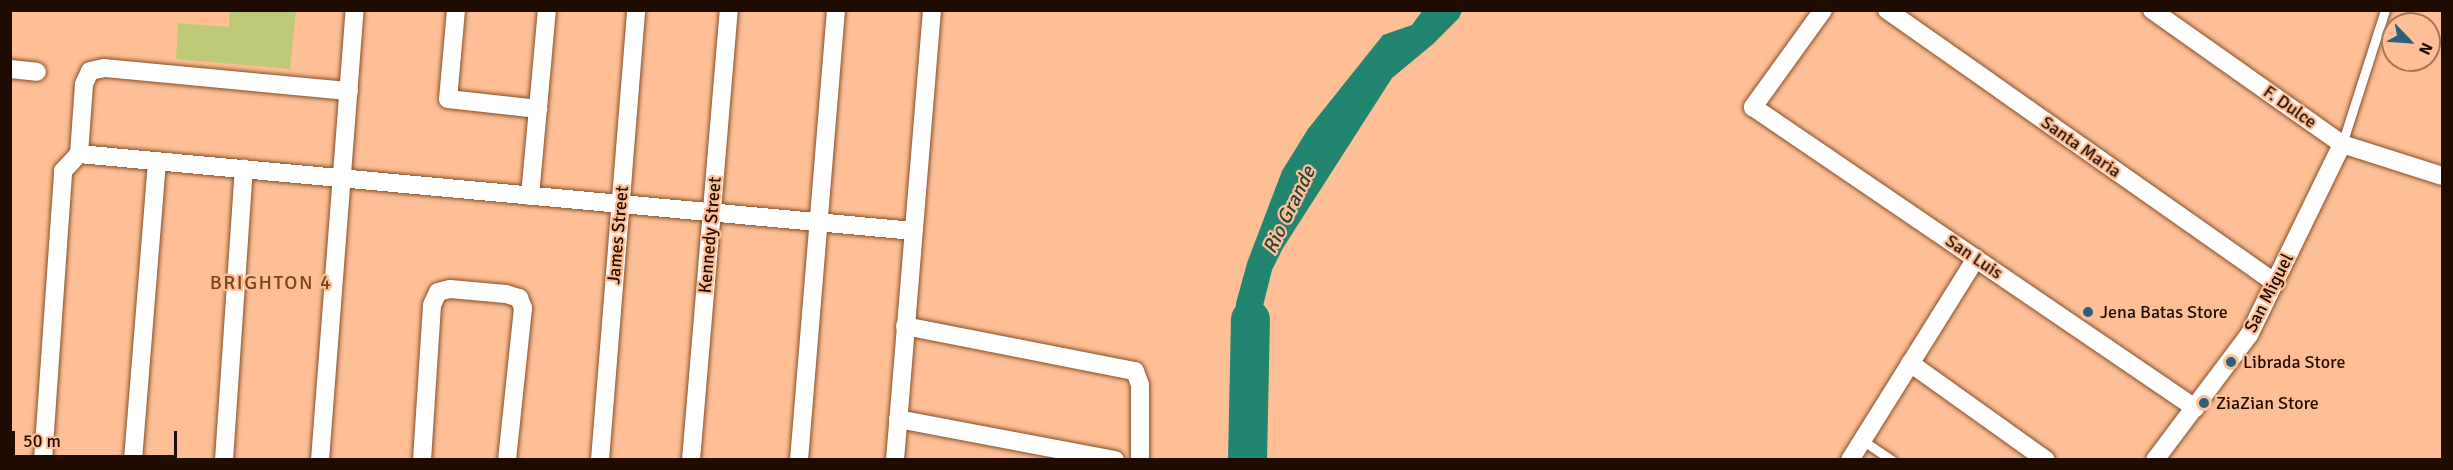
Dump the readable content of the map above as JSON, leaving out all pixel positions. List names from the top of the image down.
{
  "streets": {
    "street": [
      "F. Dulce",
      "Santa Maria",
      "James Street",
      "Kennedy Street",
      "San Luis",
      "San Miguel"
    ]
  },
  "crossings": [
    ["F. Dulce", "San Miguel"],
    ["Santa Maria", "San Miguel"],
    ["San Luis", "San Miguel"]
  ],
  "districts": ["BRIGHTON 4"],
  "water": ["Rio Grande"],
  "places": ["Jena Batas Store", "Librada Store", "ZiaZian Store"],
  "scale_bar": "50 m",
  "north": "bottom right"
}
